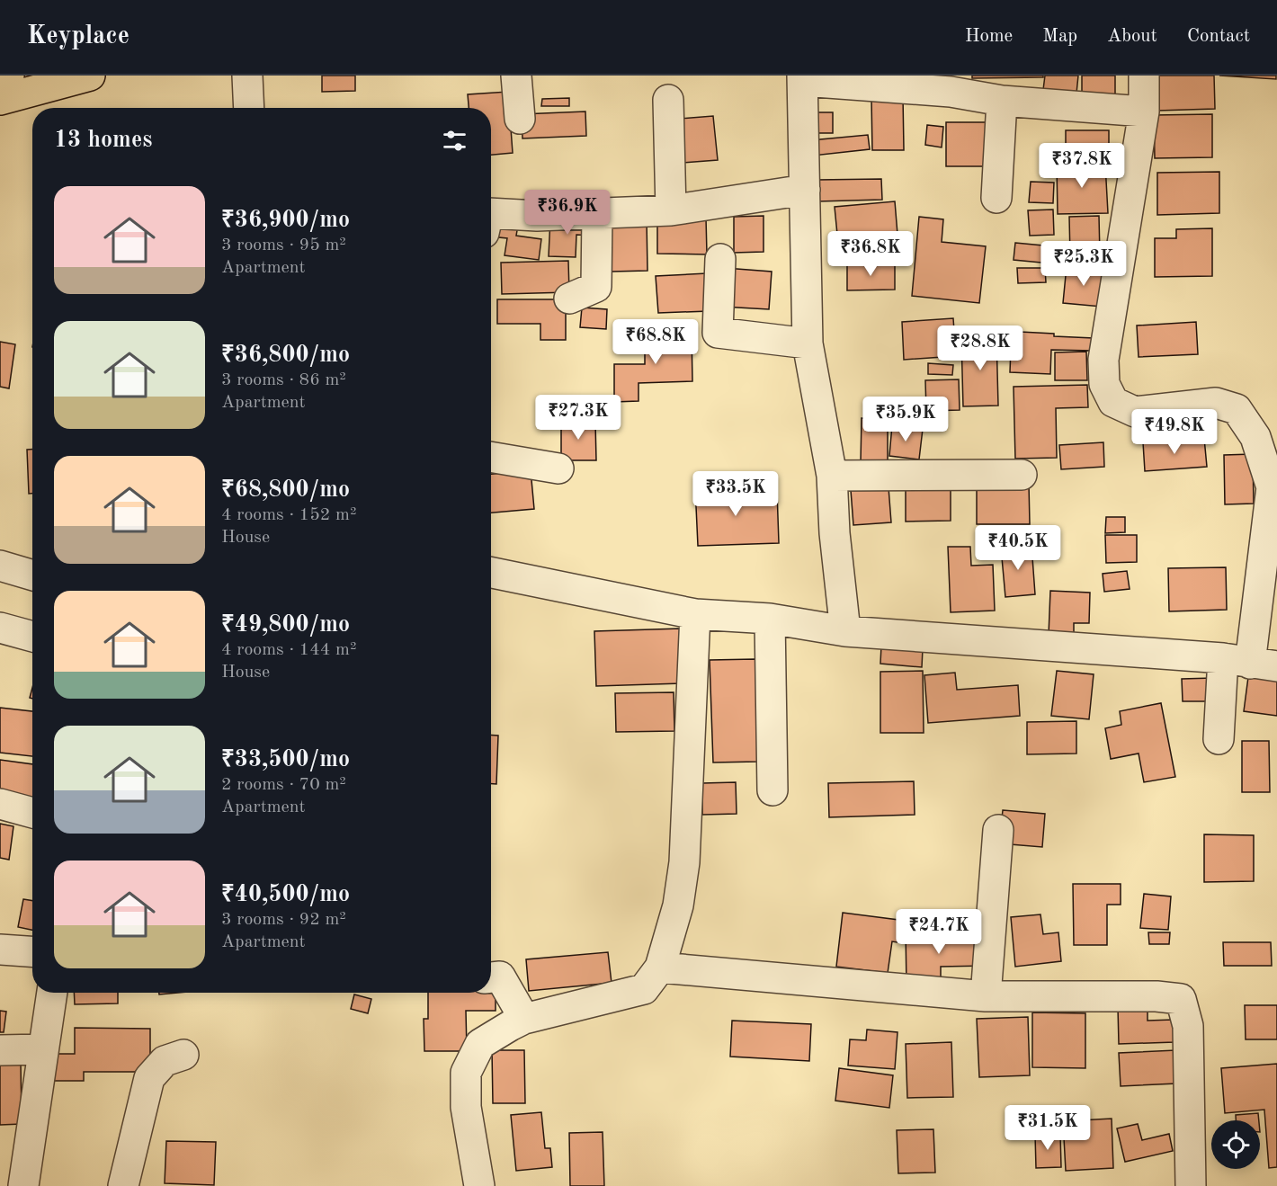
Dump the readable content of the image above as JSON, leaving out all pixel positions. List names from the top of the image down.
{
  "page": {
    "header": "Keyplace",
    "nav": [
      "Home",
      "Map",
      "About",
      "Contact"
    ],
    "heading": "13 homes",
    "price": [
      "₹37.8K",
      "₹36.9K",
      "₹36.8K",
      "₹25.3K",
      "₹68.8K",
      "₹28.8K",
      "₹27.3K",
      "₹35.9K",
      "₹49.8K",
      "₹33.5K",
      "₹40.5K",
      "₹24.7K",
      "₹31.5K"
    ],
    "list": [
      {
        "name": "₹36,900/mo",
        "note": "3 rooms · 95 m² · Apartment"
      },
      {
        "name": "₹36,800/mo",
        "note": "3 rooms · 86 m² · Apartment"
      },
      {
        "name": "₹68,800/mo",
        "note": "4 rooms · 152 m² · House"
      },
      {
        "name": "₹49,800/mo",
        "note": "4 rooms · 144 m² · House"
      },
      {
        "name": "₹33,500/mo",
        "note": "2 rooms · 70 m² · Apartment"
      },
      {
        "name": "₹40,500/mo",
        "note": "3 rooms · 92 m² · Apartment"
      }
    ]
  }
}
